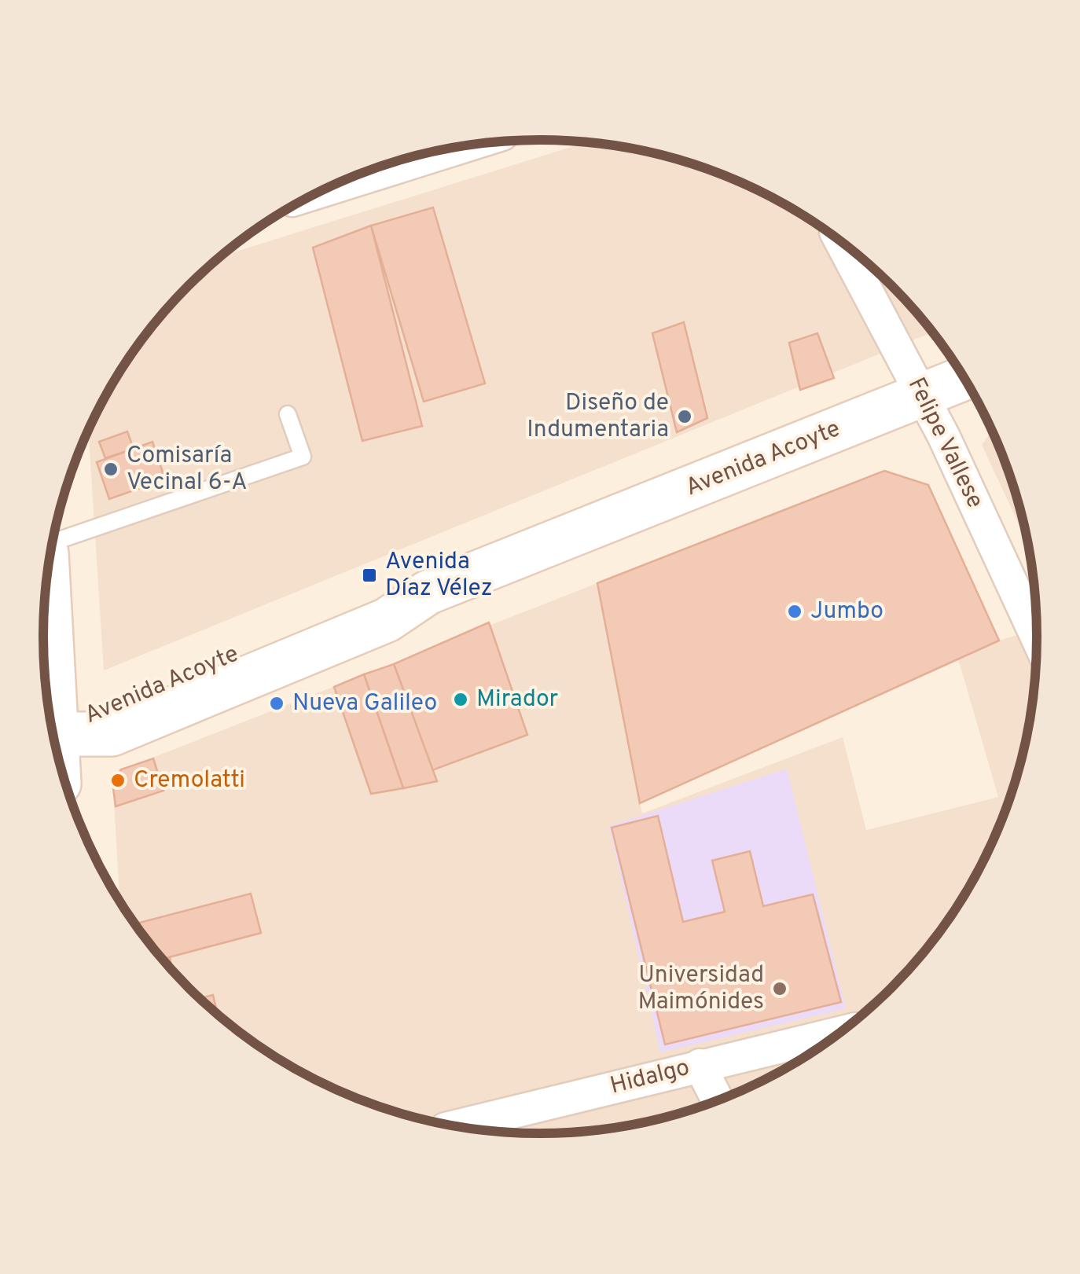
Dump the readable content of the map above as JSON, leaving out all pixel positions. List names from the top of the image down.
{
  "streets": {
    "main road": ["Avenida Acoyte"],
    "street": ["Felipe Vallese", "Hidalgo"]
  },
  "crossings": [
    ["Felipe Vallese", "Avenida Acoyte"]
  ],
  "places": {
    "other": [
      "Diseño de Indumentaria",
      "Comisaría Vecinal 6-A",
      "Jumbo",
      "Mirador",
      "Nueva Galileo",
      "Cremolatti",
      "Universidad Maimónides"
    ],
    "transit": ["Avenida Díaz Vélez"]
  }
}
